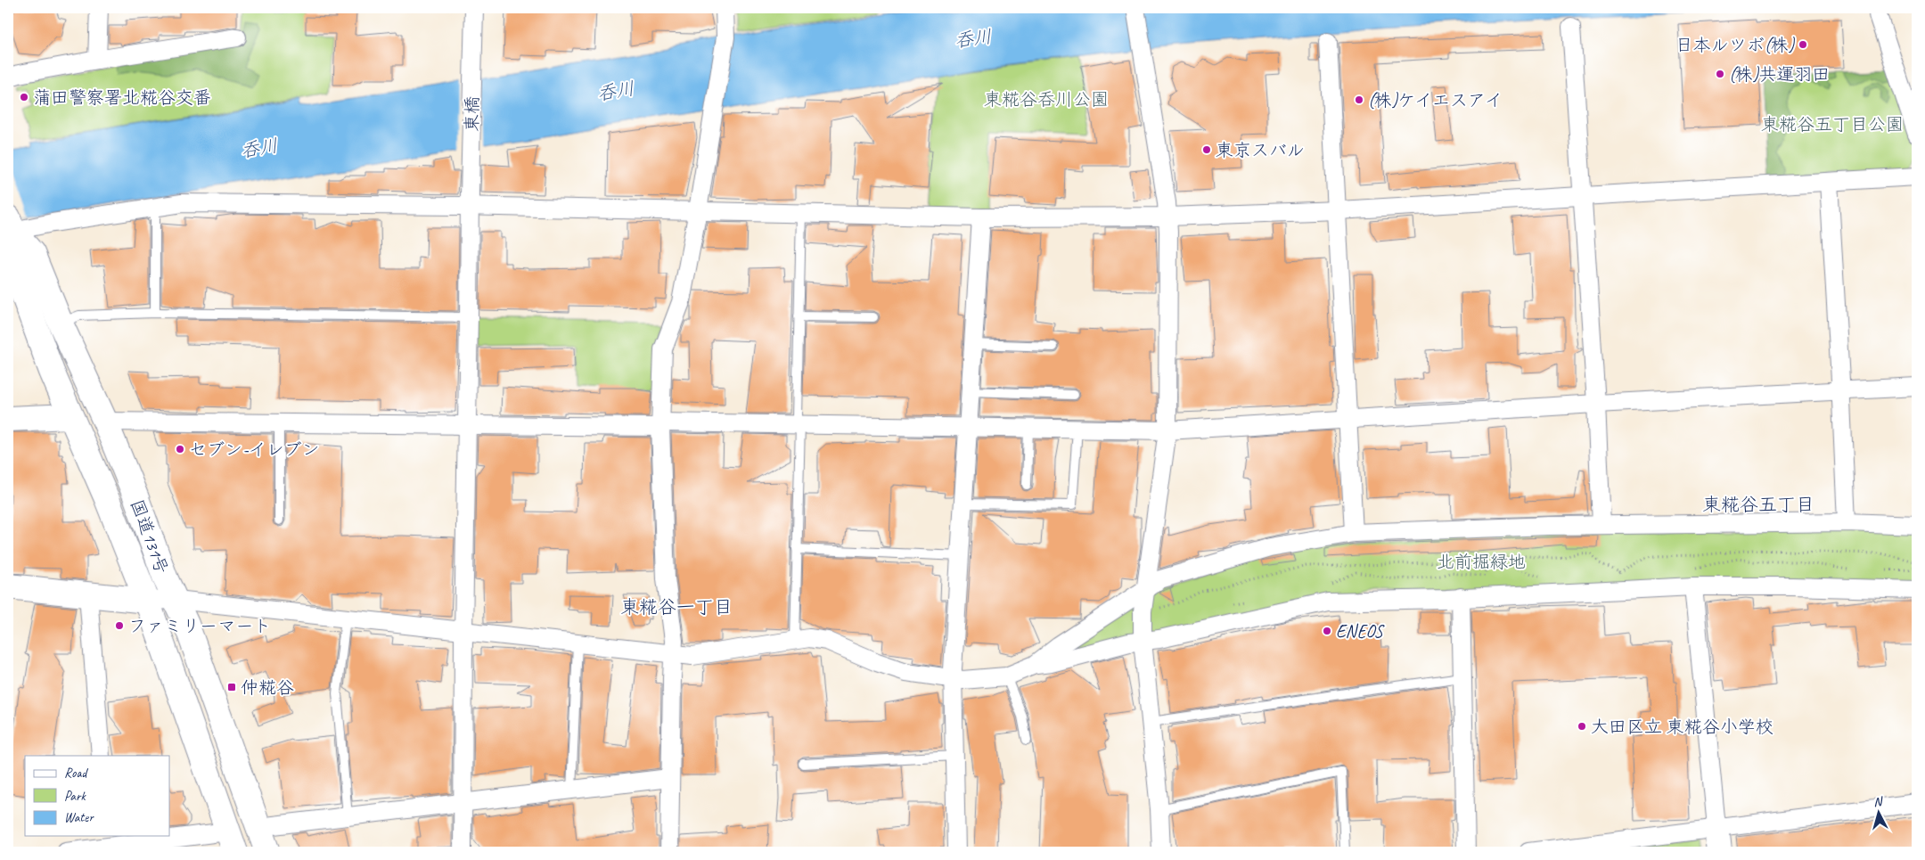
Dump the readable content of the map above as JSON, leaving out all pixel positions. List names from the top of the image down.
{
  "streets": {
    "main road": ["国道131号"],
    "street": ["東橋"]
  },
  "districts": ["東糀谷五丁目", "東糀谷一丁目"],
  "water": ["呑川"],
  "parks": ["東糀谷呑川公園", "東糀谷五丁目公園", "北前掘緑地"],
  "places": {
    "other": [
      "日本ルツボ(株)",
      "(株)共運羽田",
      "蒲田警察署北糀谷交番",
      "(株)ケイエスアイ",
      "東京スバル",
      "セブン-イレブン",
      "ファミリーマート",
      "ENEOS",
      "大田区立 東糀谷小学校"
    ],
    "transit": ["仲糀谷"]
  },
  "legend": ["Road", "Park", "Water"],
  "north": "top"
}
